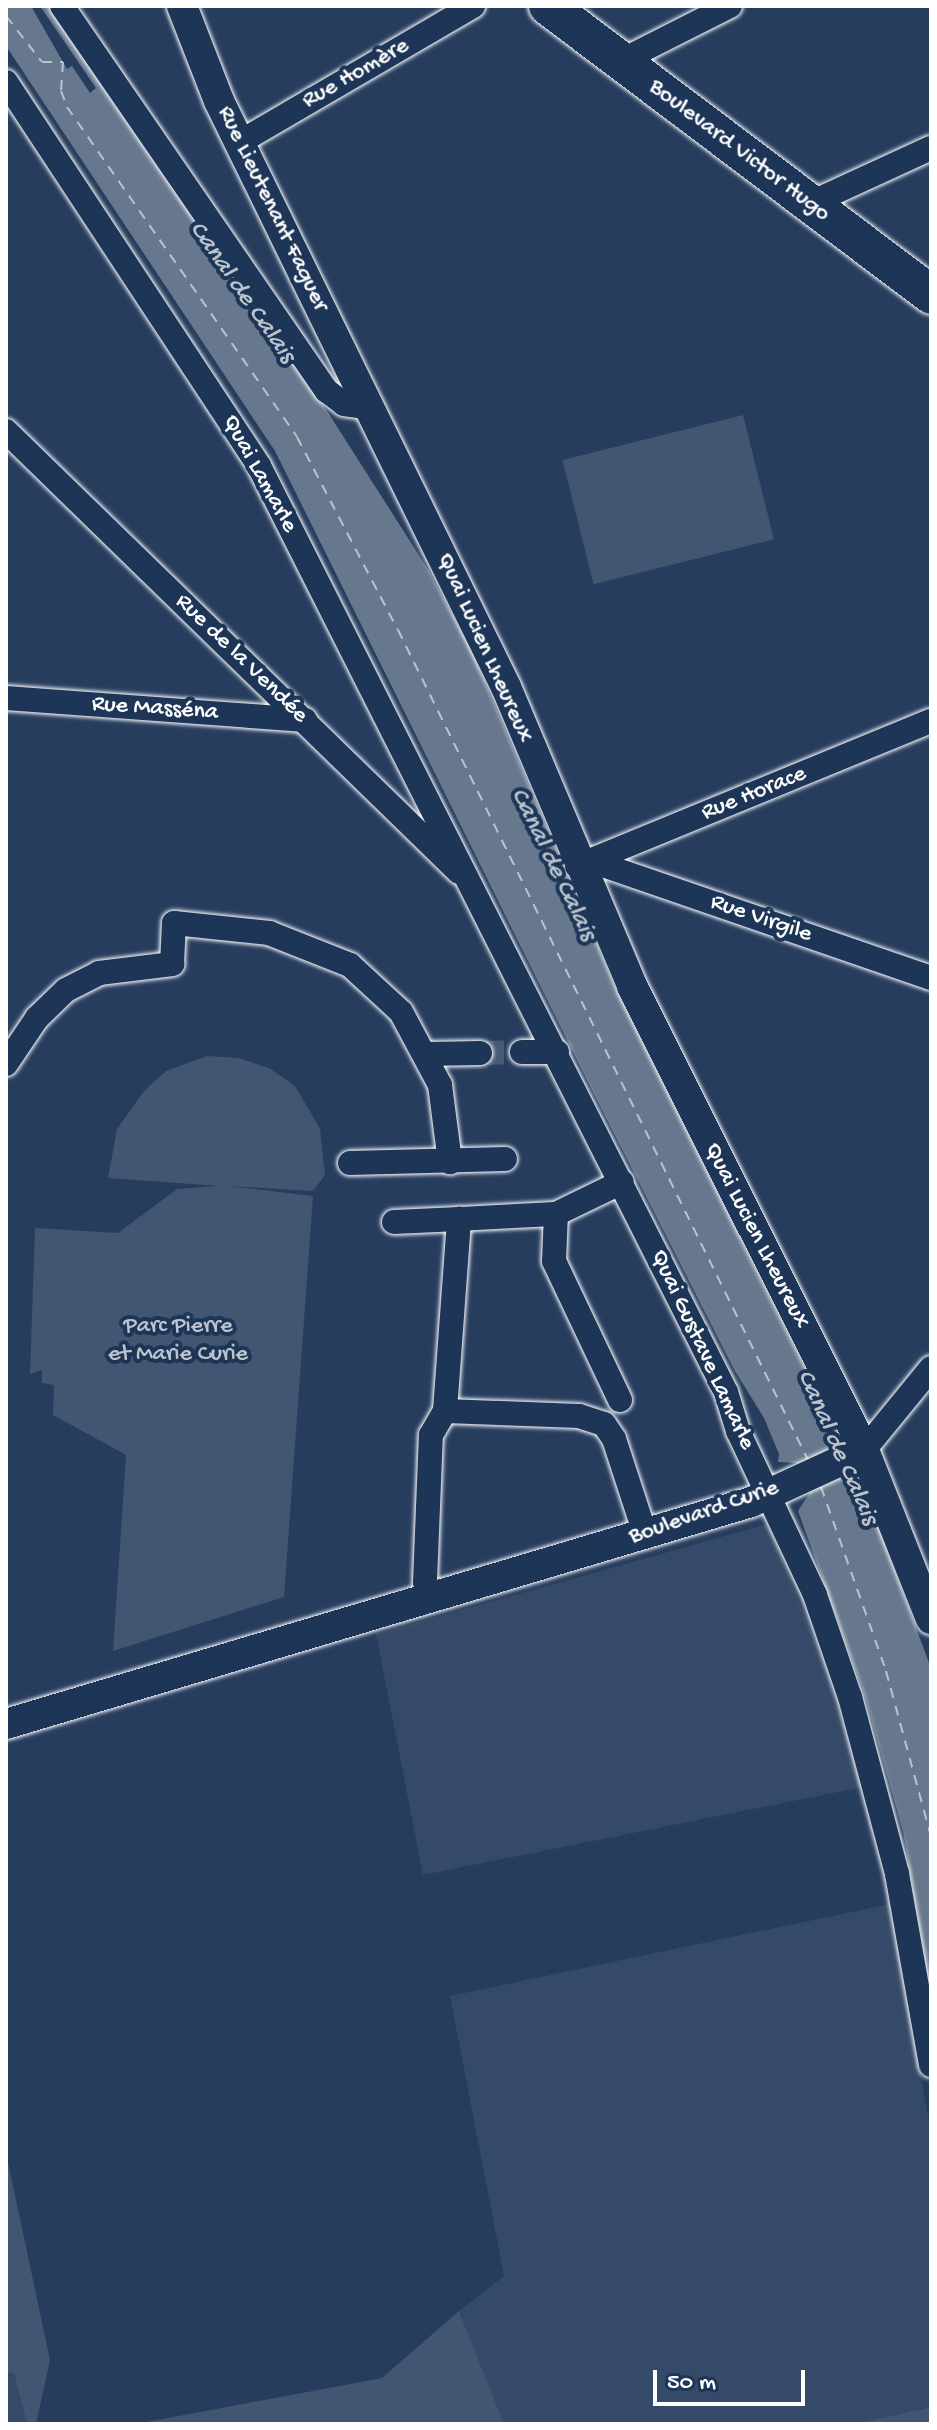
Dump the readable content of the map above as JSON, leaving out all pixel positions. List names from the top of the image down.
{
  "streets": {
    "main road": ["Boulevard Victor Hugo"],
    "street": [
      "Rue Homère",
      "Rue Lieutenant Faguer",
      "Quai Lamarle",
      "Quai Lucien Lheureux",
      "Rue de la Vendée",
      "Rue Masséna",
      "Rue Horace",
      "Rue Virgile",
      "Quai Gustave Lamarle",
      "Boulevard Curie"
    ]
  },
  "crossings": [
    ["Rue Homère", "Rue Lieutenant Faguer"],
    ["Rue Lieutenant Faguer", "Quai Lucien Lheureux"],
    ["Quai Lamarle", "Rue de la Vendée"],
    ["Quai Lamarle", "Quai Gustave Lamarle"],
    ["Quai Lucien Lheureux", "Rue Horace"],
    ["Quai Lucien Lheureux", "Rue Virgile"],
    ["Quai Lucien Lheureux", "Boulevard Curie"],
    ["Rue de la Vendée", "Rue Masséna"],
    ["Rue de la Vendée", "Quai Gustave Lamarle"],
    ["Rue Horace", "Rue Virgile"],
    ["Quai Gustave Lamarle", "Boulevard Curie"]
  ],
  "water": ["Canal de Calais"],
  "parks": ["Parc Pierre et Marie Curie"],
  "scale_bar": "50 m"
}
